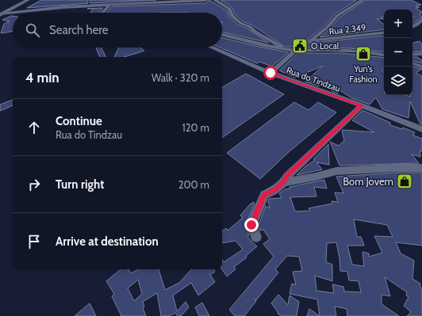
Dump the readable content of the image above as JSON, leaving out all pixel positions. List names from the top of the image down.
{
  "streets": {
    "street": ["Rua 2.349", "Rua do Tindzau"]
  },
  "places": {
    "public building": ["O Local"],
    "shop": ["Yun's Fashion", "Bom Jovem"]
  },
  "page": {
    "map_buttons": ["+", "−"],
    "search": "Search here",
    "heading": ["4 min", "Walk · 320 m"],
    "list": [
      ["Continue", "Rua do Tindzau", "120 m"],
      ["Turn right", "200 m"],
      "Arrive at destination"
    ]
  }
}
